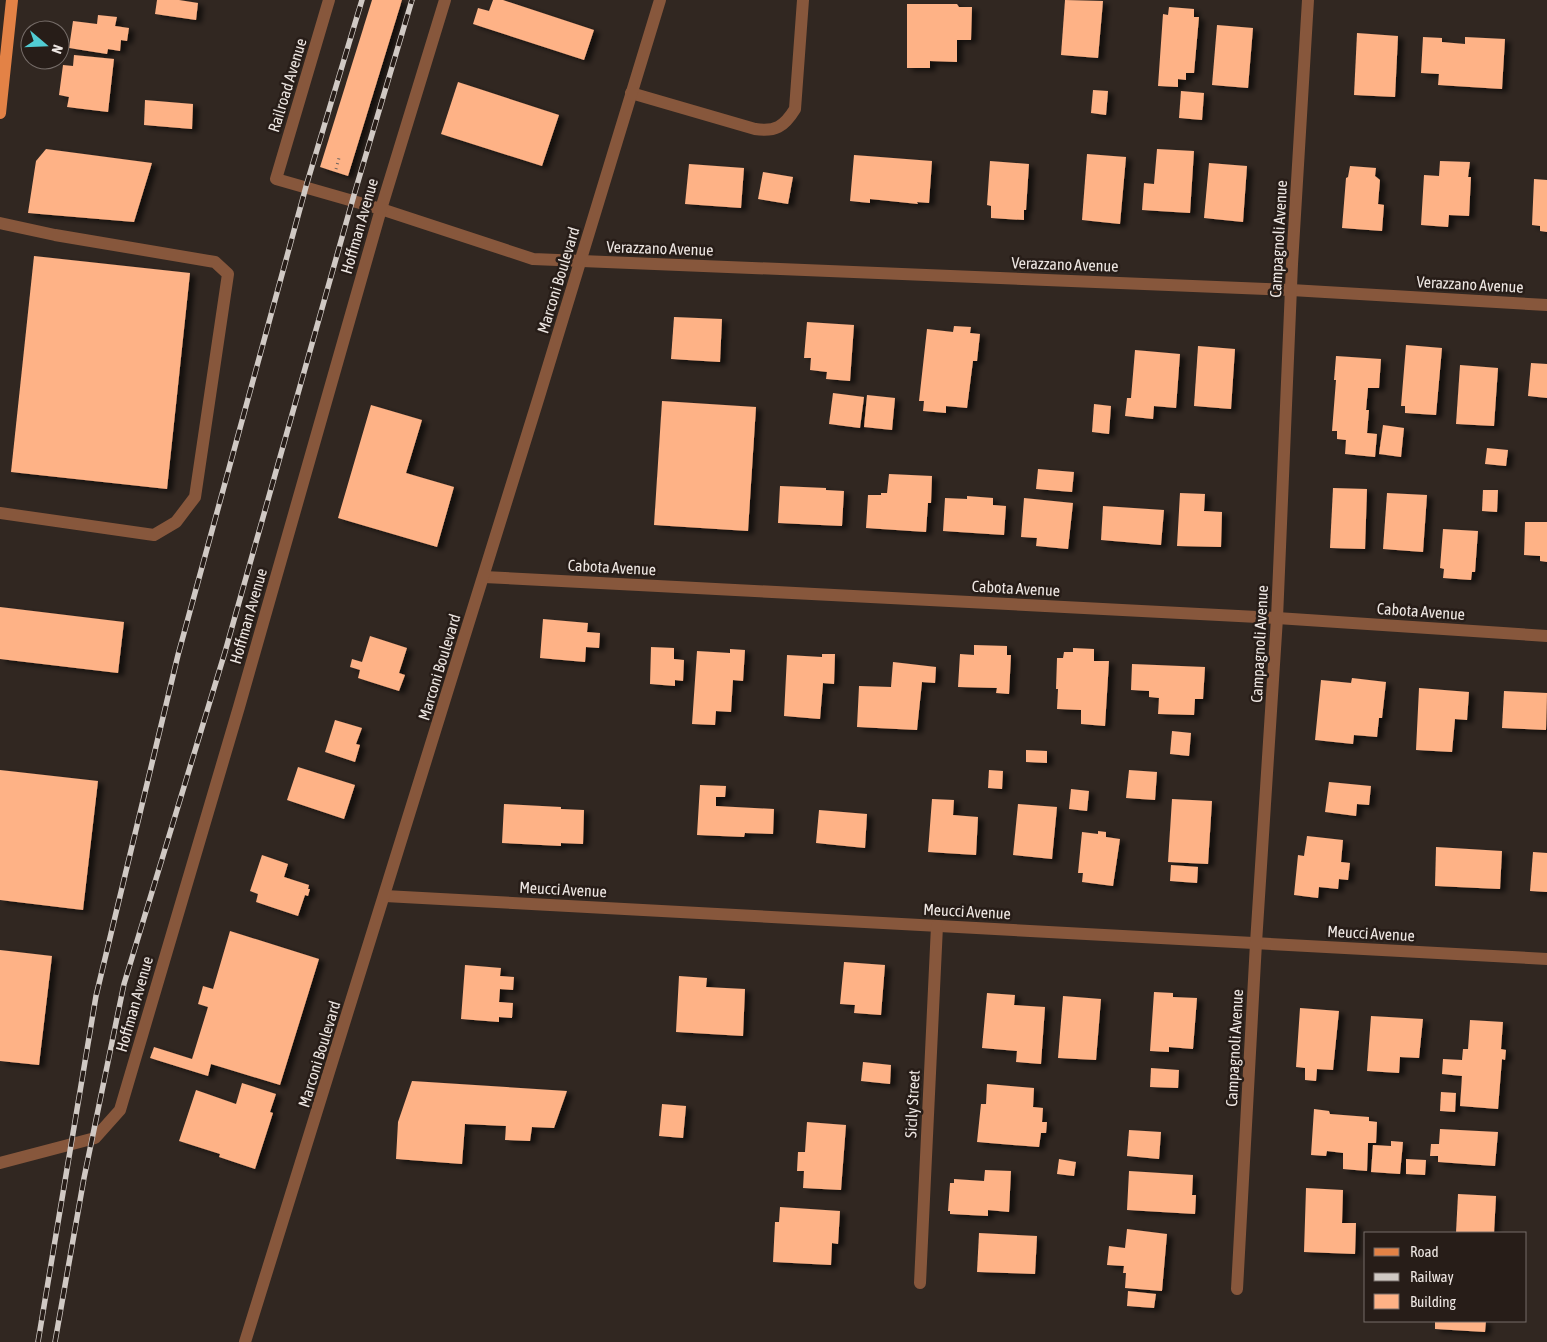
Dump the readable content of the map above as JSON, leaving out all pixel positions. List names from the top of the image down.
{
  "streets": {
    "street": [
      "Railroad Avenue",
      "Hoffman Avenue",
      "Campagnoli Avenue",
      "Verazzano Avenue",
      "Marconi Boulevard",
      "Cabota Avenue",
      "Meucci Avenue",
      "Sicily Street"
    ]
  },
  "crossings": [
    ["Railroad Avenue", "Verazzano Avenue"],
    ["Hoffman Avenue", "Verazzano Avenue"],
    ["Campagnoli Avenue", "Verazzano Avenue"],
    ["Campagnoli Avenue", "Cabota Avenue"],
    ["Campagnoli Avenue", "Meucci Avenue"],
    ["Verazzano Avenue", "Marconi Boulevard"],
    ["Marconi Boulevard", "Cabota Avenue"],
    ["Marconi Boulevard", "Meucci Avenue"],
    ["Meucci Avenue", "Sicily Street"]
  ],
  "legend": ["Road", "Railway", "Building"],
  "north": "right"
}
